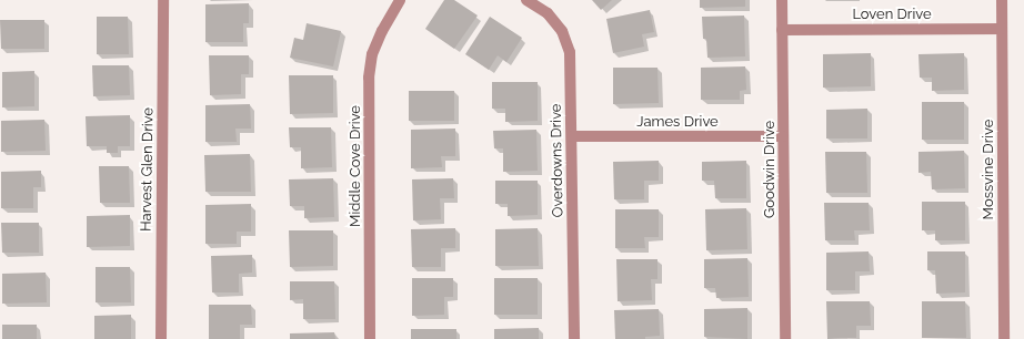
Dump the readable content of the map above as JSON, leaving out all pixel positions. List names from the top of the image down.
{
  "streets": {
    "street": [
      "Loven Drive",
      "James Drive",
      "Overdowns Drive",
      "Middle Cove Drive",
      "Harvest Glen Drive",
      "Goodwin Drive",
      "Mossvine Drive"
    ]
  },
  "crossings": [
    ["Loven Drive", "Goodwin Drive"],
    ["Loven Drive", "Mossvine Drive"],
    ["James Drive", "Overdowns Drive"],
    ["James Drive", "Goodwin Drive"]
  ]
}
